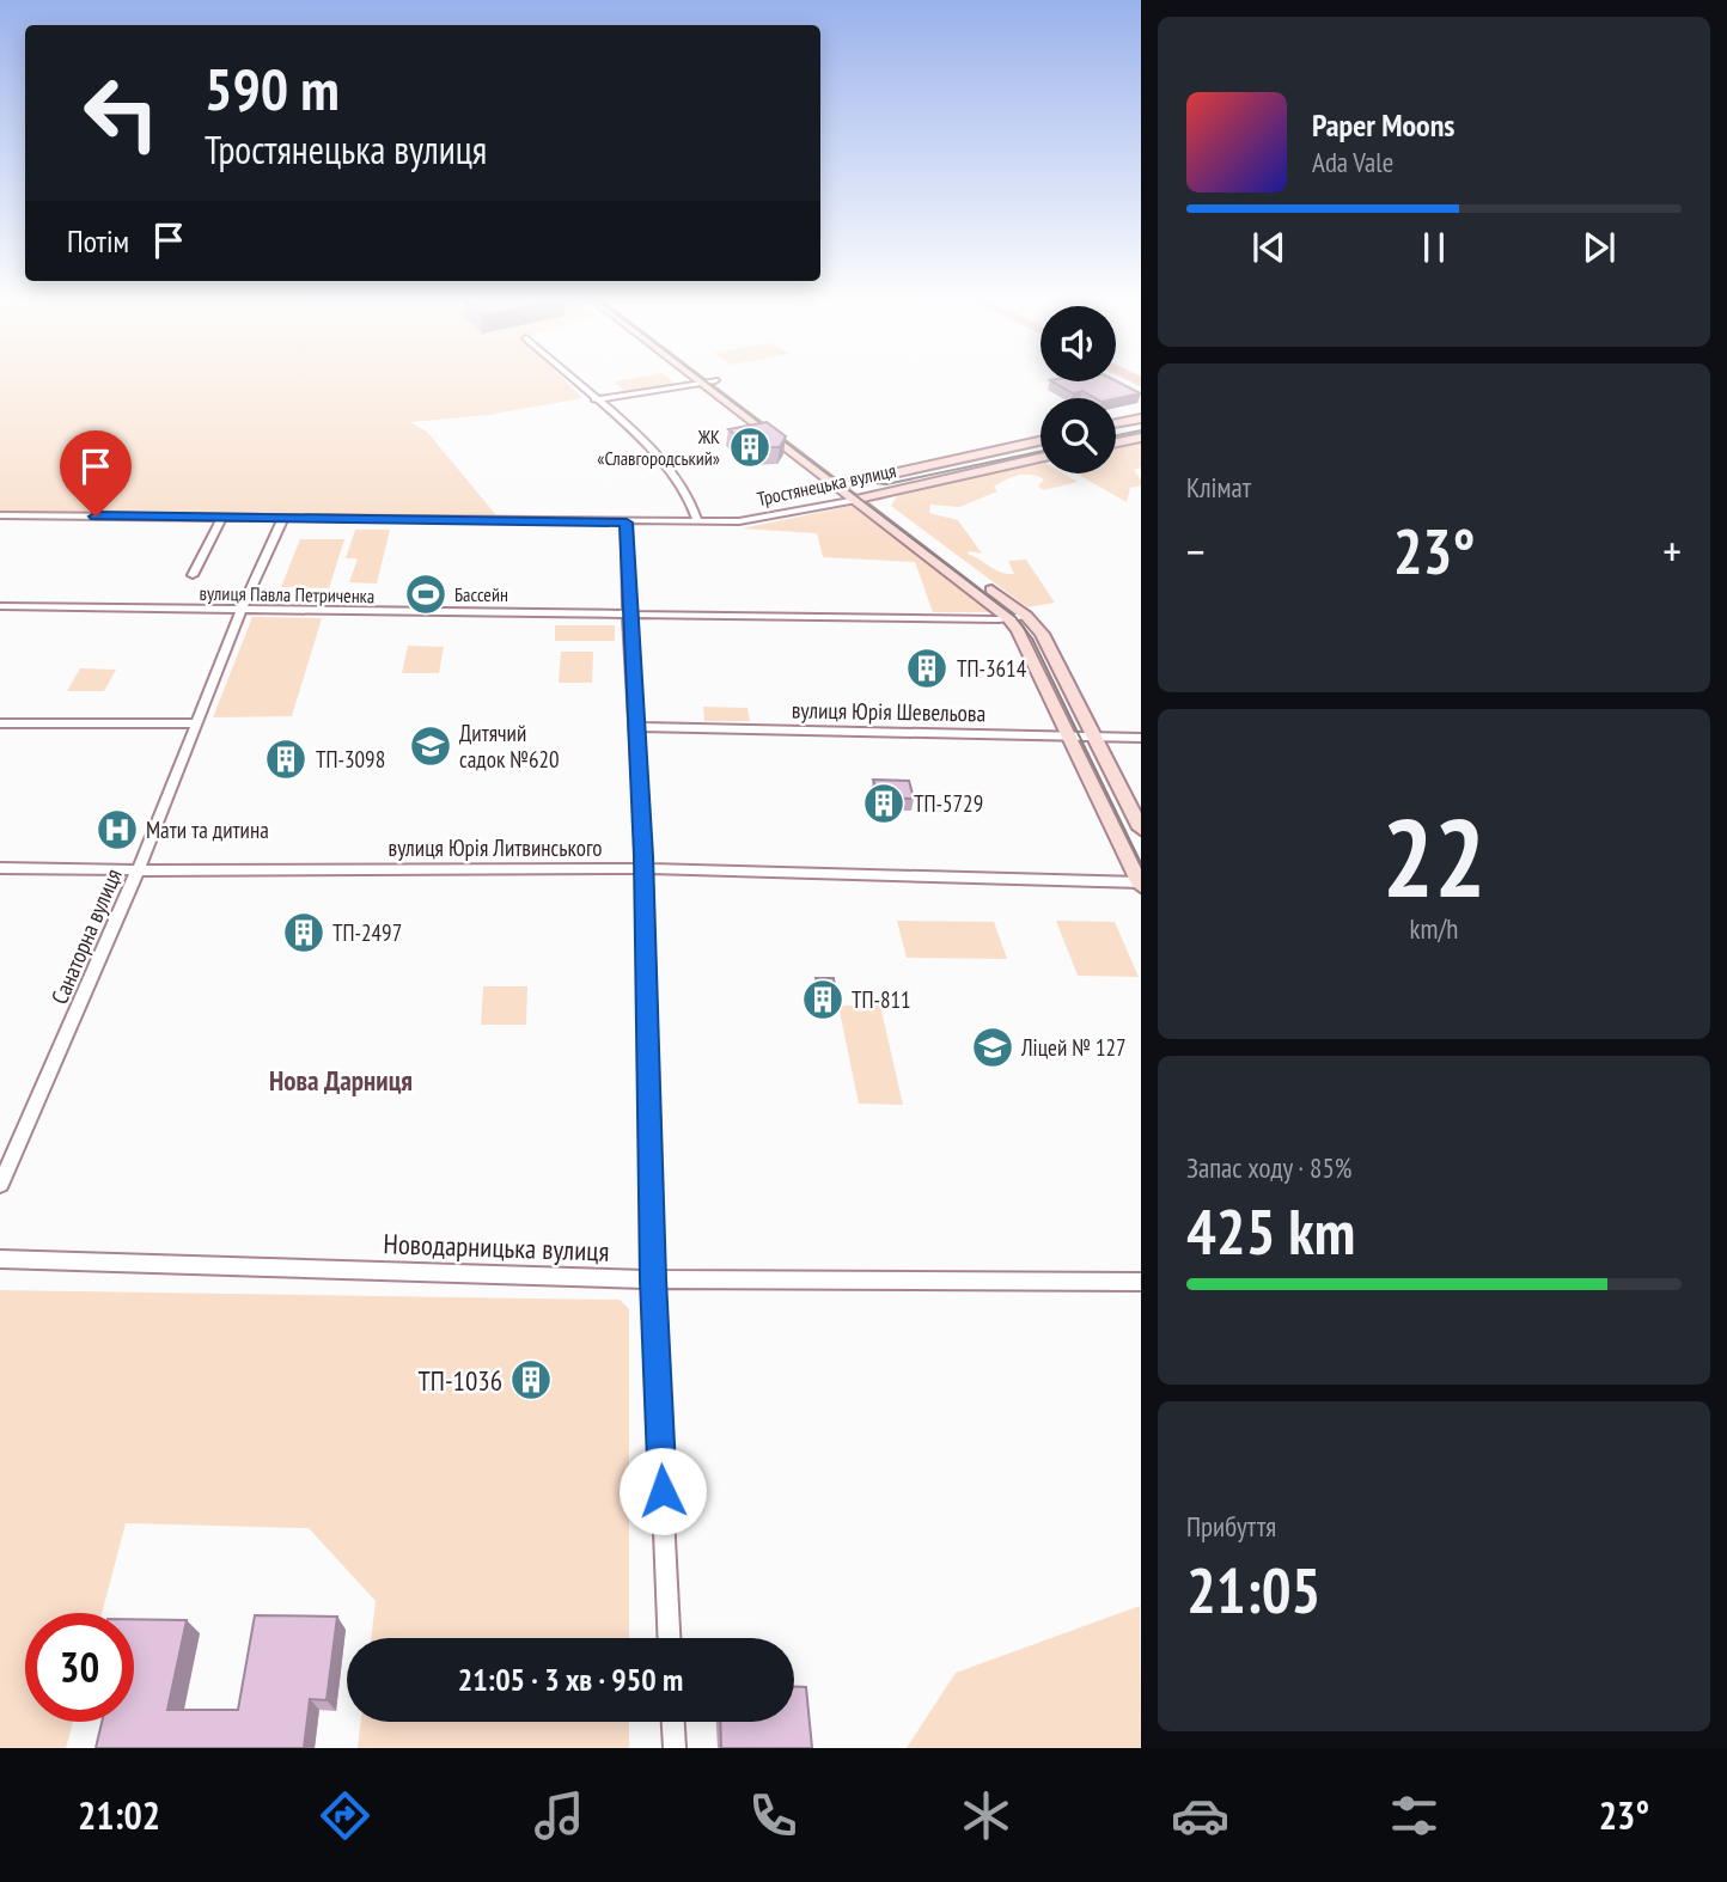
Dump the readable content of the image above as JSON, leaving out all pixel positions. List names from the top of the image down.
{
  "streets": {
    "street": [
      "Тростянецька вулиця",
      "вулиця Павла Петриченка",
      "вулиця Юрія Шевельова",
      "вулиця Юрія Литвинського",
      "Санаторна вулиця",
      "Новодарницька вулиця"
    ]
  },
  "crossings": [
    ["Тростянецька вулиця", "Санаторна вулиця"],
    ["вулиця Павла Петриченка", "Санаторна вулиця"],
    ["вулиця Юрія Литвинського", "Санаторна вулиця"]
  ],
  "districts": ["Нова Дарниця"],
  "places": {
    "building": [
      "ЖК «Славгородський»",
      "ТП-3614",
      "ТП-3098",
      "ТП-5729",
      "ТП-2497",
      "ТП-811",
      "ТП-1036"
    ],
    "sports": ["Бассейн"],
    "school or university": ["Дитячий садок №620", "Ліцей № 127"],
    "hospital": ["Мати та дитина"]
  },
  "page": {
    "turn": ["590 m", "Тростянецька вулиця"],
    "song": ["Paper Moons", "Ada Vale"],
    "then": "Потім",
    "tile": [
      "Клімат",
      ["22", "km/h"],
      ["Запас ходу · 85%", "425 km"],
      ["Прибуття", "21:05"]
    ],
    "heat": ["−", "23°", "+"],
    "limit": "30",
    "trip": "21:05 · 3 хв · 950 m",
    "tabs": ["21:02", "23°"]
  }
}
